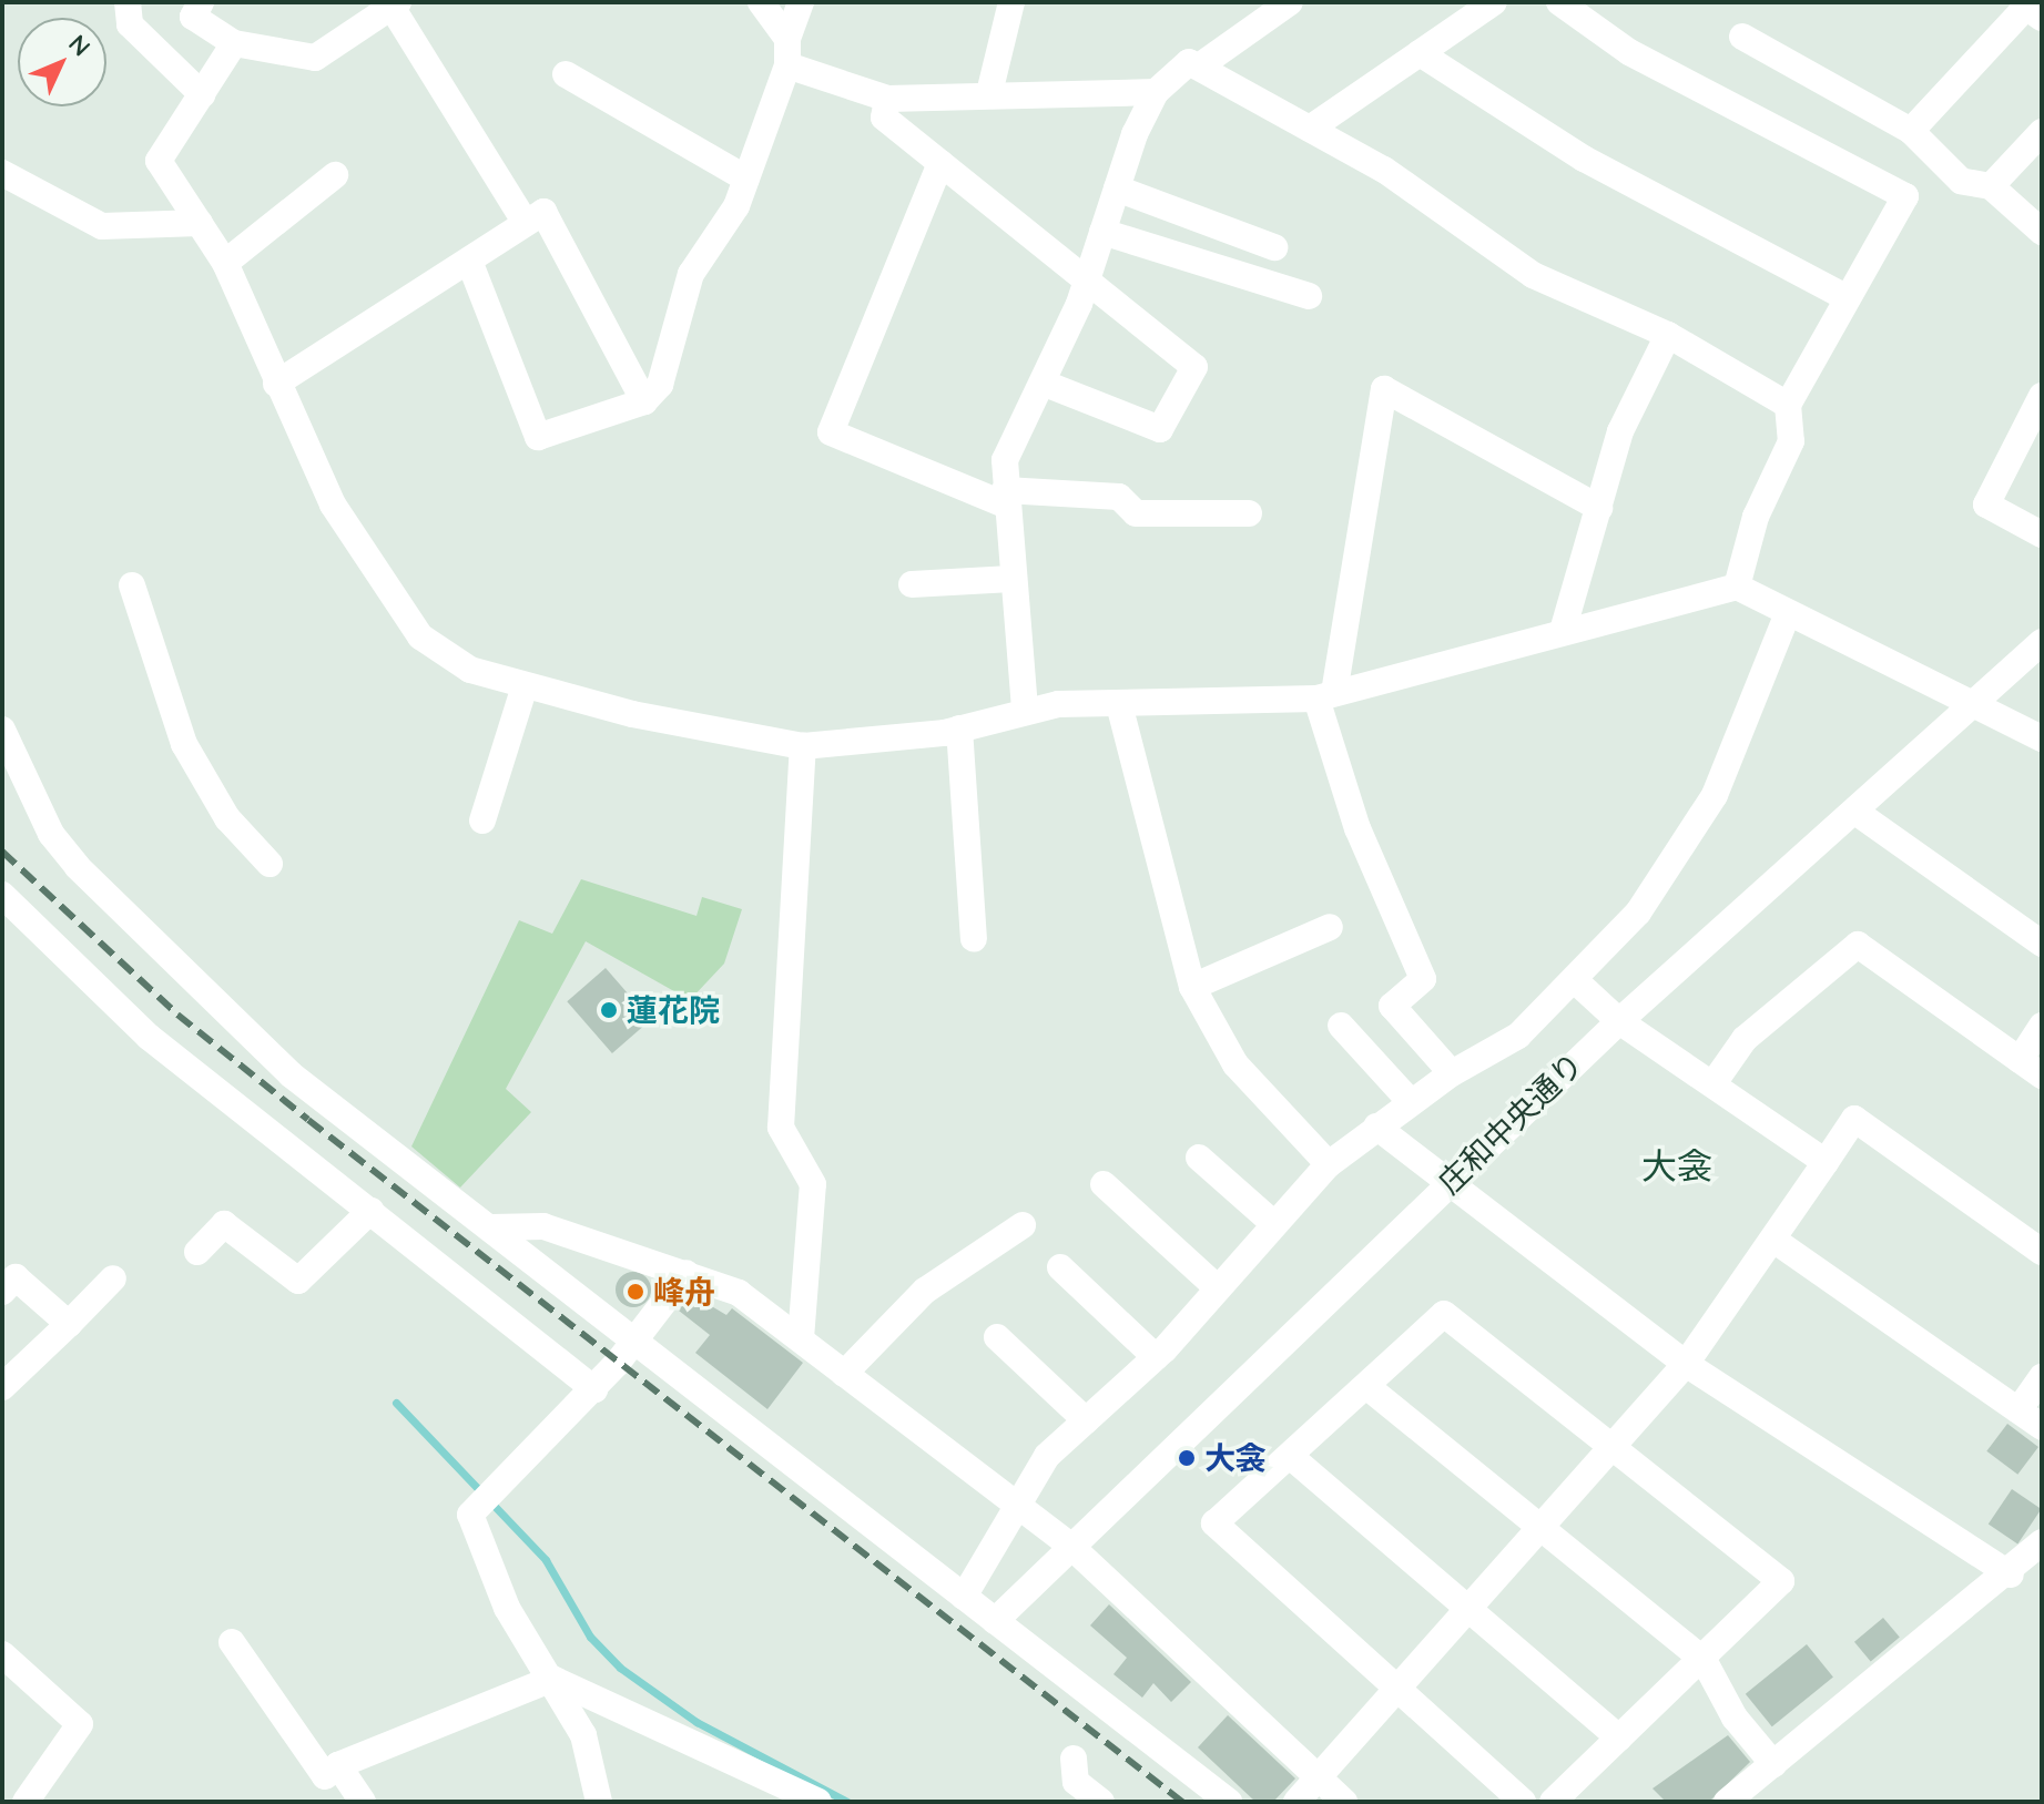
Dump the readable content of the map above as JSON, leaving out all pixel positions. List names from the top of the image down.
{
  "streets": {
    "street": ["庄和中央通り"]
  },
  "districts": ["大衾"],
  "places": ["蓮花院", "峰舟", "大衾"],
  "north": "top right"
}
